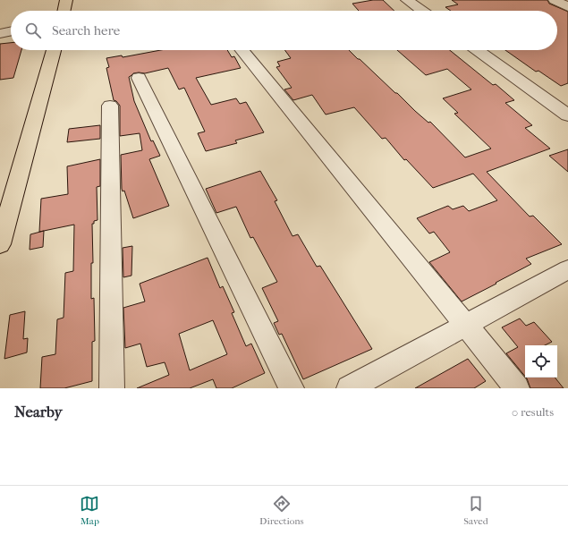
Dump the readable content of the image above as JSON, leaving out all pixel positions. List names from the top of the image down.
{
  "page": {
    "search": "Search here",
    "heading": ["Nearby", "0 results"],
    "nav": ["Map", "Directions", "Saved"]
  }
}
